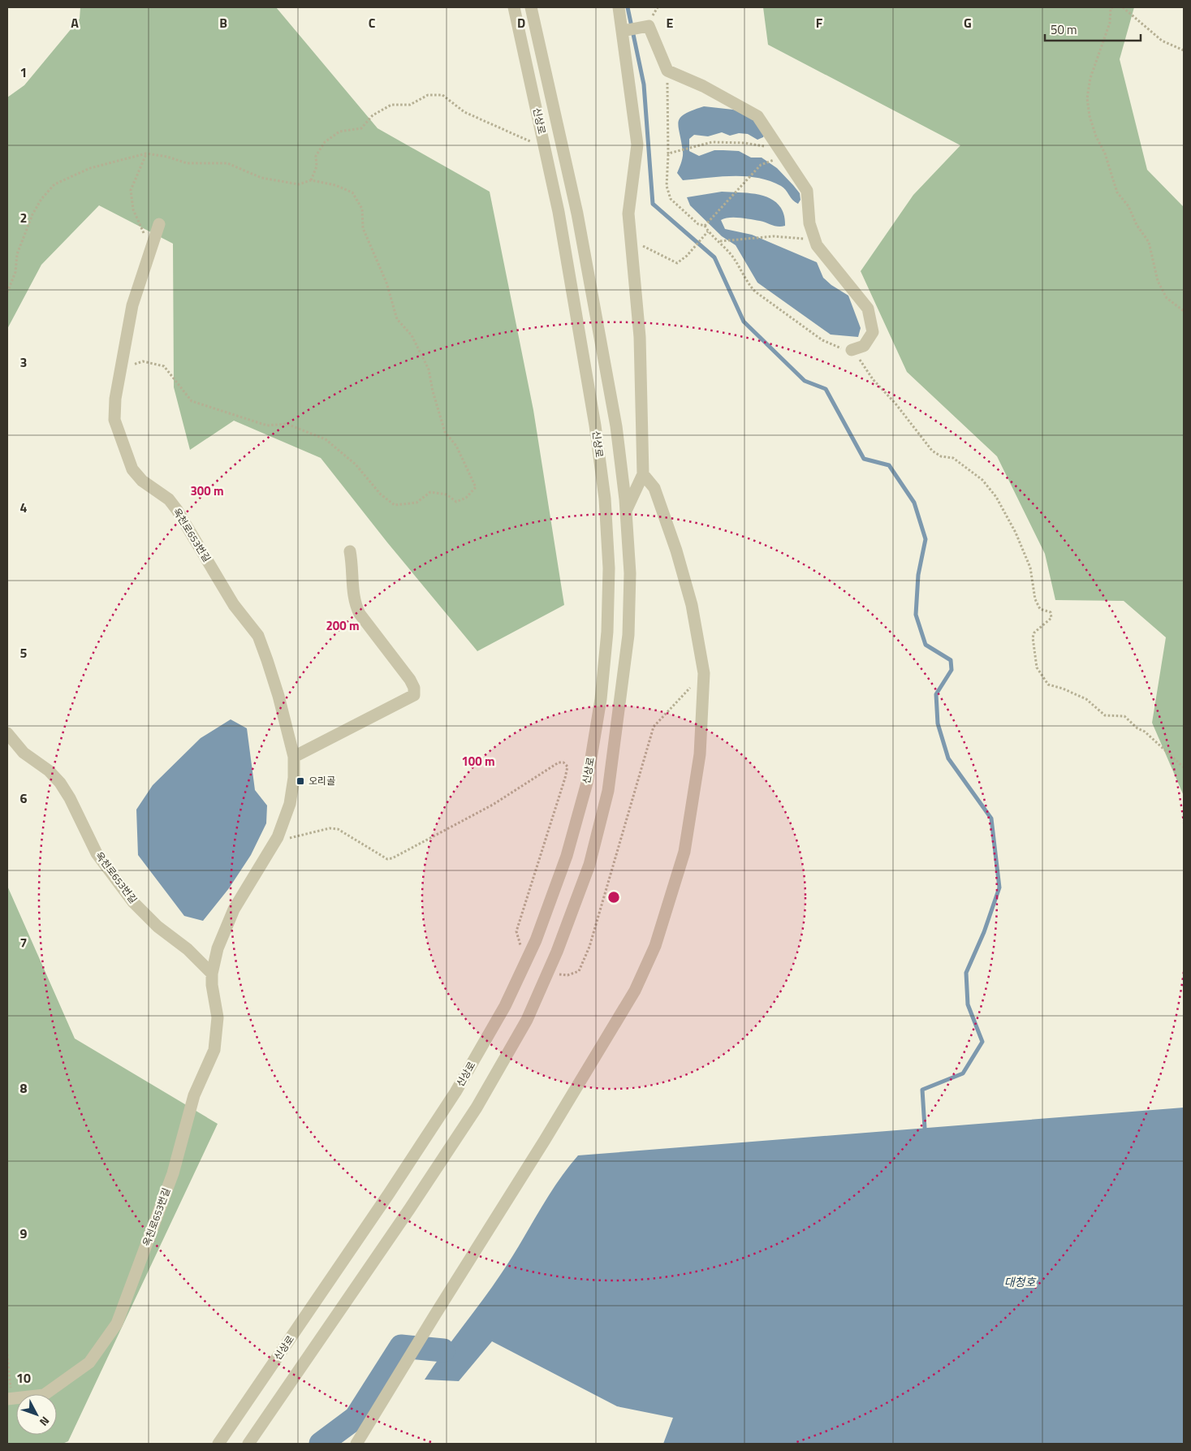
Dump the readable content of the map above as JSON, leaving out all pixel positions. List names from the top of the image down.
{
  "streets": {
    "street": ["신상로", "옥천로653번길"]
  },
  "water": ["대청호"],
  "places": {
    "transit": ["오리골"]
  },
  "scale_bar": "50 m",
  "north": "bottom right",
  "grid": {
    "columns": [
      "A",
      "B",
      "C",
      "D",
      "E",
      "F",
      "G"
    ],
    "rows": [
      "1",
      "2",
      "3",
      "4",
      "5",
      "6",
      "7",
      "8",
      "9",
      "10"
    ]
  },
  "rings": ["300 m", "200 m", "100 m"]
}
